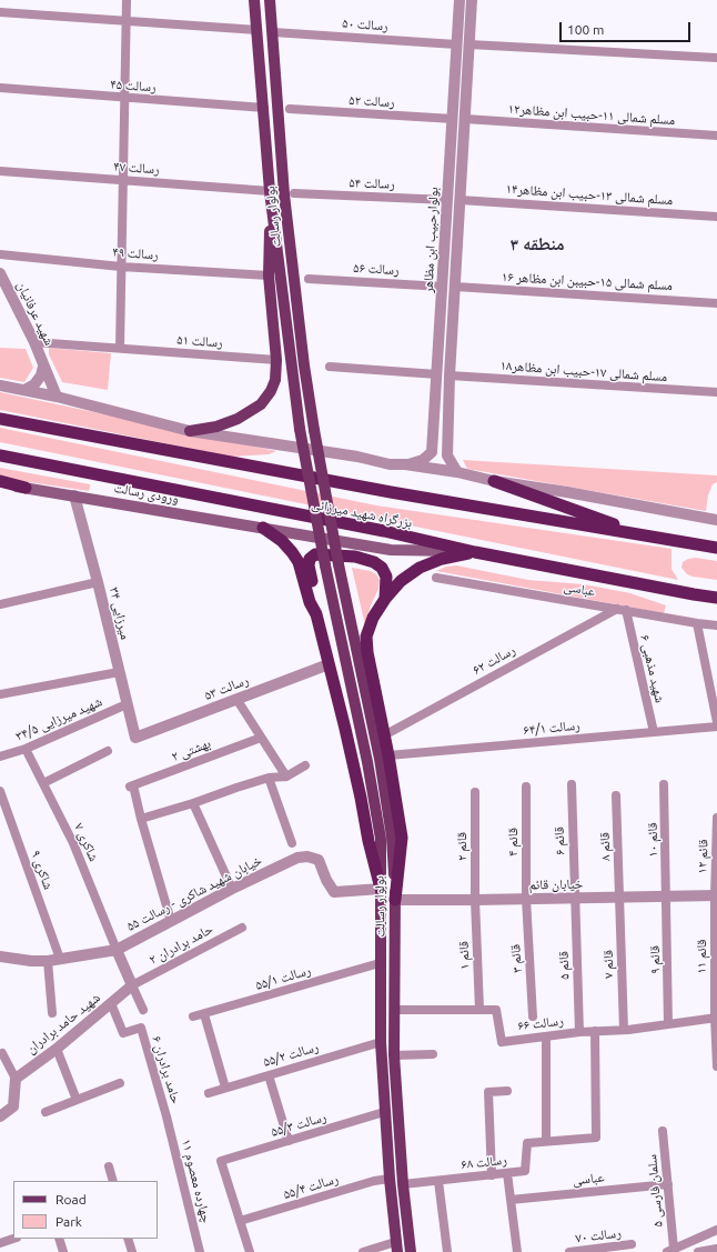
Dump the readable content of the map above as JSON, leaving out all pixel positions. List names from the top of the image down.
{
  "streets": {
    "highway": ["بزرگراه شهید میرزائی"],
    "main road": ["بولوار رسالت", "ورودی رسالت"],
    "street": [
      "رسالت ۵۰",
      "رسالت ۴۵",
      "رسالت ۵۲",
      "مسلم شمالی ۱۱-حبیب ابن مظاهر۱۲",
      "رسالت ۴۷",
      "رسالت ۵۴",
      "مسلم شمالی ۱۳-حبیب ابن مظاهر۱۴",
      "بولوارحبیب ابن مظاهر",
      "رسالت ۴۹",
      "رسالت ۵۶",
      "مسلم شمالی ۱۵-حبیبن ابن مظاهر ۱۶",
      "شهید عرفانیان",
      "رسالت ۵۱",
      "مسلم شمالی ۱۷-حبیب ابن مظاهر۱۸",
      "عباسی",
      "میرزایی ۳۴",
      "رسالت ۶۲",
      "شهید مذهبی ۶",
      "رسالت ۵۳",
      "شهید میرزایی ۳۴/۵",
      "رسالت ۶۴/۱",
      "بهشتی ۲",
      "قائم ۱۰",
      "قائم ۶",
      "شاکری ۷",
      "قائم ۴",
      "قائم ۲",
      "قائم ۸",
      "قائم ۱۲",
      "شاکری ۹",
      "خیابان قائم",
      "خیابان شهید شاکری - رسالت ۵۵",
      "حامد برادران ۲",
      "قائم ۱",
      "قائم ۱۱",
      "قائم ۳",
      "قائم ۹",
      "قائم ۷",
      "قائم ۵",
      "رسالت ۵۵/۱",
      "شهید حامد برادران",
      "رسالت ۶۶",
      "رسالت ۵۵/۲",
      "حامد برادران ۶",
      "رسالت ۵۵/۳",
      "رسالت ۶۸",
      "چهارده معصوم ۱۱",
      "رسالت ۵۵/۴",
      "سلمان فارسی ۵",
      "رسالت ۷۰"
    ]
  },
  "crossings": [
    ["رسالت ۵۰", "بولوار رسالت"],
    ["رسالت ۵۰", "بولوارحبیب ابن مظاهر"],
    ["رسالت ۴۵", "بولوار رسالت"],
    ["رسالت ۵۲", "بولوارحبیب ابن مظاهر"],
    ["مسلم شمالی ۱۱-حبیب ابن مظاهر۱۲", "بولوارحبیب ابن مظاهر"],
    ["رسالت ۴۷", "بولوار رسالت"],
    ["رسالت ۵۴", "بولوارحبیب ابن مظاهر"],
    ["مسلم شمالی ۱۳-حبیب ابن مظاهر۱۴", "بولوارحبیب ابن مظاهر"],
    ["بولوار رسالت", "خیابان قائم"],
    ["بولوار رسالت", "خیابان شهید شاکری - رسالت ۵۵"],
    ["بولوار رسالت", "رسالت ۵۵/۱"],
    ["بولوار رسالت", "رسالت ۶۶"],
    ["بولوار رسالت", "رسالت ۵۵/۲"],
    ["بولوار رسالت", "رسالت ۵۵/۳"],
    ["بولوار رسالت", "رسالت ۶۸"],
    ["بولوار رسالت", "رسالت ۵۵/۴"],
    ["بولوارحبیب ابن مظاهر", "رسالت ۵۶"],
    ["بولوارحبیب ابن مظاهر", "مسلم شمالی ۱۵-حبیبن ابن مظاهر ۱۶"],
    ["بولوارحبیب ابن مظاهر", "مسلم شمالی ۱۷-حبیب ابن مظاهر۱۸"],
    ["شهید عرفانیان", "رسالت ۵۱"],
    ["ورودی رسالت", "بزرگراه شهید میرزائی"],
    ["ورودی رسالت", "میرزایی ۳۴"],
    ["عباسی", "رسالت ۶۲"],
    ["عباسی", "شهید مذهبی ۶"],
    ["عباسی", "سلمان فارسی ۵"],
    ["میرزایی ۳۴", "رسالت ۵۳"],
    ["میرزایی ۳۴", "شهید میرزایی ۳۴/۵"],
    ["رسالت ۶۲", "شهید مذهبی ۶"],
    ["شهید مذهبی ۶", "رسالت ۶۴/۱"],
    ["شهید میرزایی ۳۴/۵", "شاکری ۷"],
    ["قائم ۱۰", "خیابان قائم"],
    ["قائم ۱۰", "قائم ۹"],
    ["قائم ۶", "خیابان قائم"],
    ["قائم ۶", "قائم ۵"],
    ["شاکری ۷", "خیابان شهید شاکری - رسالت ۵۵"],
    ["قائم ۴", "خیابان قائم"],
    ["قائم ۴", "قائم ۳"],
    ["قائم ۲", "خیابان قائم"],
    ["قائم ۲", "قائم ۱"],
    ["قائم ۸", "خیابان قائم"],
    ["قائم ۸", "قائم ۷"],
    ["قائم ۱۲", "خیابان قائم"],
    ["قائم ۱۲", "قائم ۱۱"],
    ["شاکری ۹", "خیابان شهید شاکری - رسالت ۵۵"],
    ["خیابان قائم", "قائم ۱"],
    ["خیابان قائم", "قائم ۱۱"],
    ["خیابان قائم", "قائم ۳"],
    ["خیابان قائم", "قائم ۹"],
    ["خیابان قائم", "قائم ۷"],
    ["خیابان قائم", "قائم ۵"],
    ["حامد برادران ۲", "شهید حامد برادران"],
    ["قائم ۱", "رسالت ۶۶"],
    ["قائم ۱۱", "رسالت ۶۶"],
    ["قائم ۹", "رسالت ۶۶"],
    ["قائم ۷", "رسالت ۶۶"],
    ["قائم ۵", "رسالت ۶۶"],
    ["شهید حامد برادران", "حامد برادران ۶"],
    ["رسالت ۶۶", "رسالت ۶۸"],
    ["حامد برادران ۶", "چهارده معصوم ۱۱"],
    ["رسالت ۵۵/۳", "رسالت ۵۵/۴"]
  ],
  "districts": ["منطقه ۳"],
  "legend": ["Road", "Park"],
  "scale_bar": "100 m"
}
